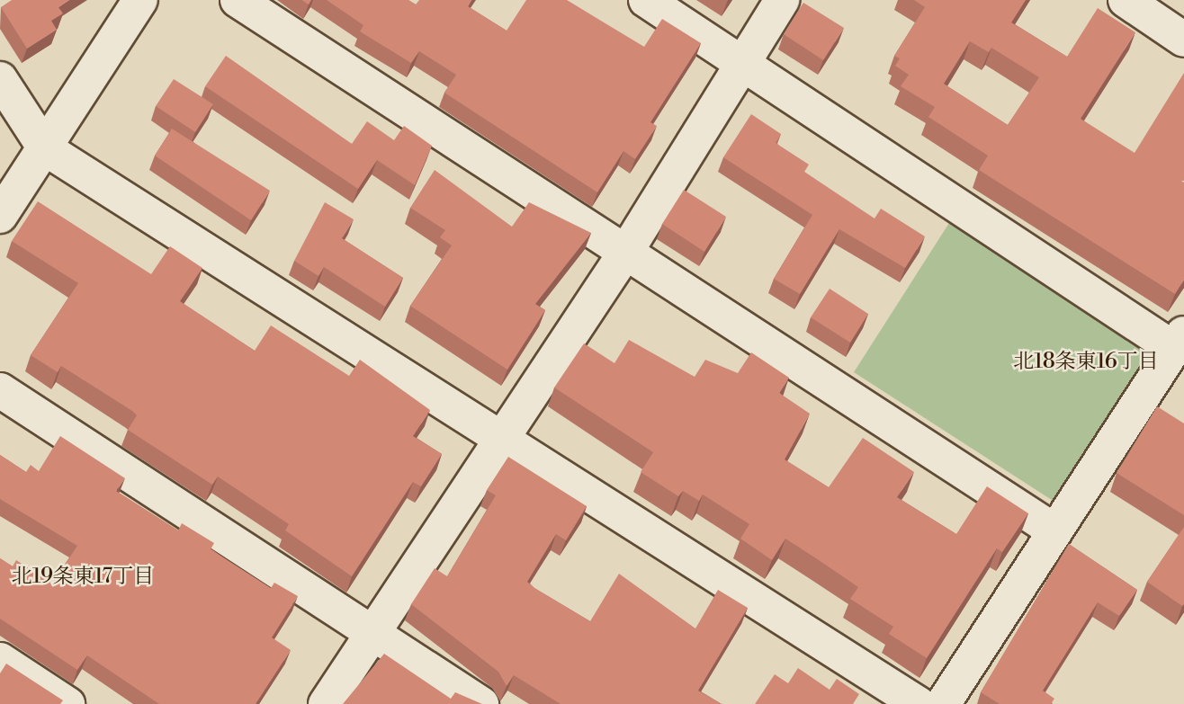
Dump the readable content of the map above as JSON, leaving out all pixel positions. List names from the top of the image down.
{
  "districts": ["北18条東16丁目", "北19条東17丁目"]
}
